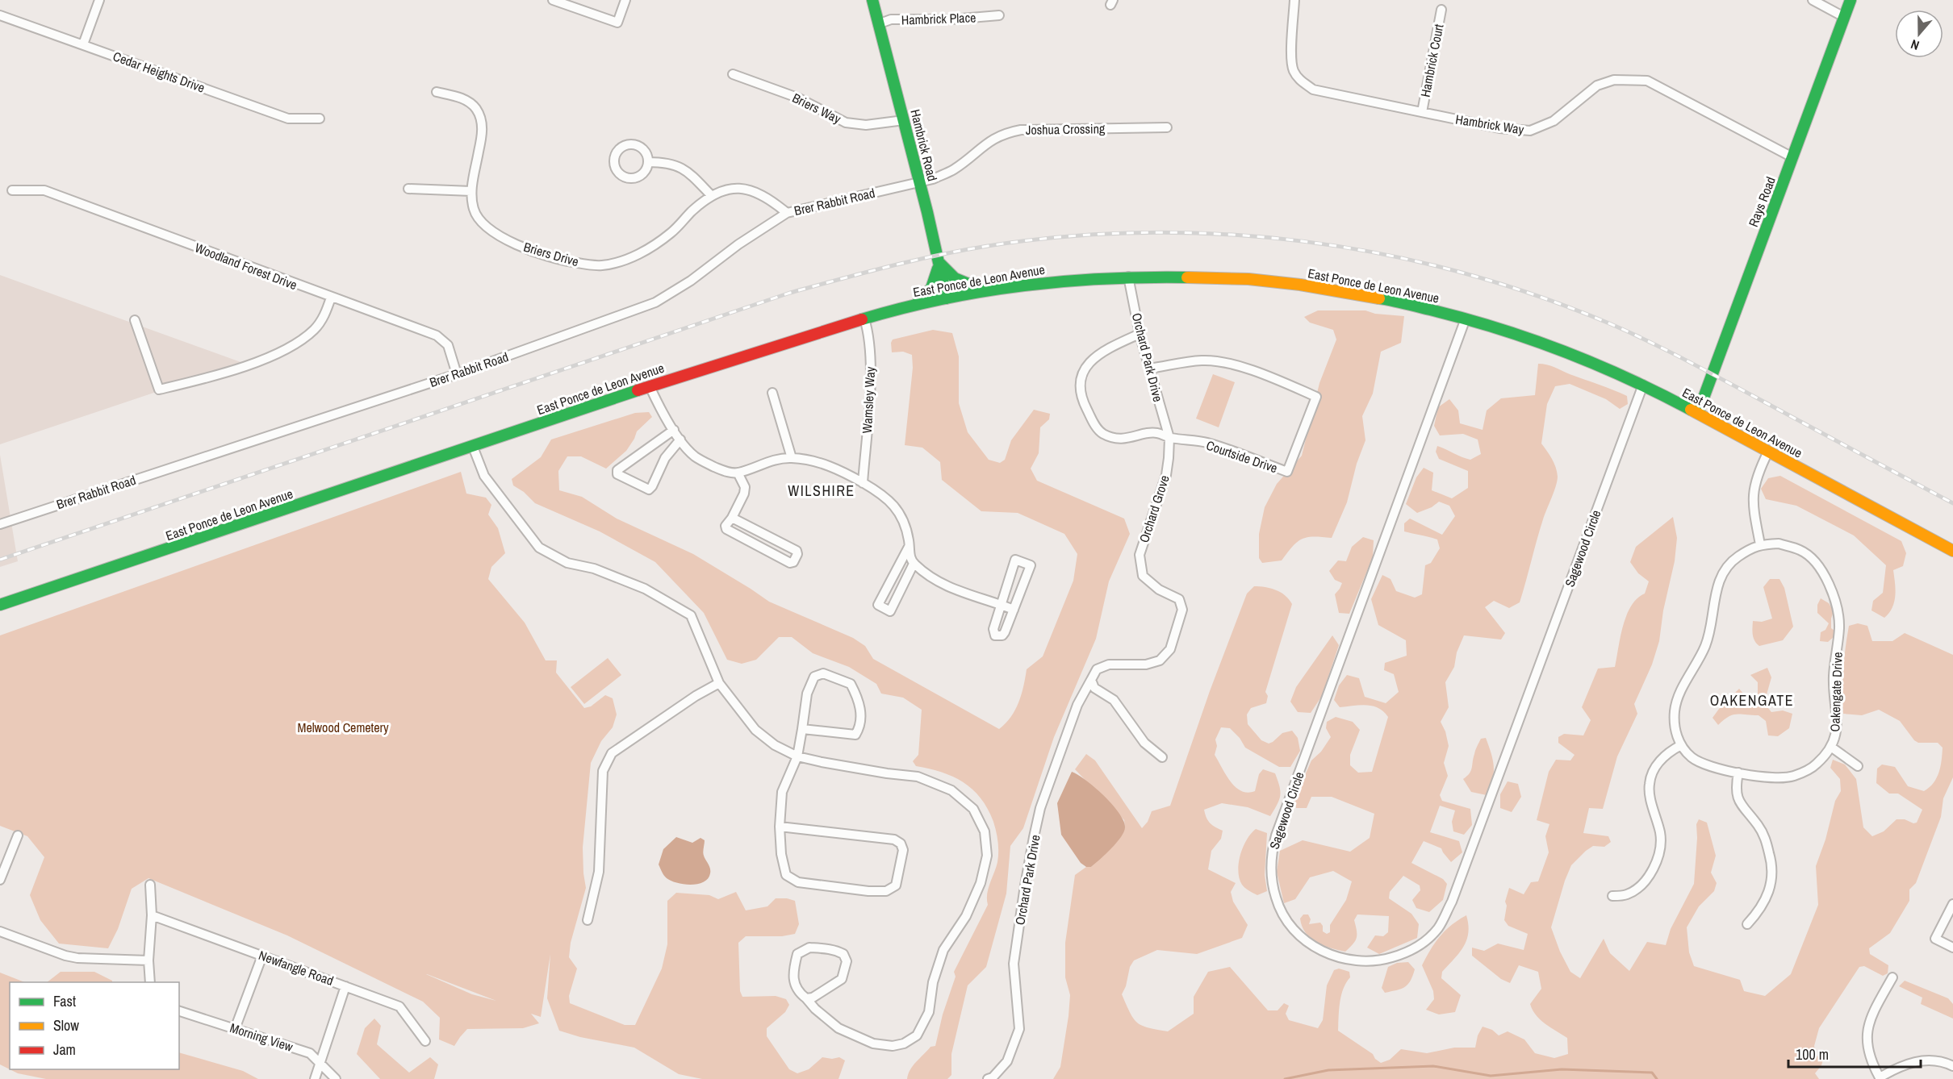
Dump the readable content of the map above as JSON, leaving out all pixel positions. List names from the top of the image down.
{
  "streets": {
    "main road": ["Hambrick Road", "Rays Road", "East Ponce de Leon Avenue"],
    "street": [
      "Hambrick Place",
      "Hambrick Court",
      "Cedar Heights Drive",
      "Briers Way",
      "Hambrick Way",
      "Joshua Crossing",
      "Brer Rabbit Road",
      "Briers Drive",
      "Woodland Forest Drive",
      "Orchard Park Drive",
      "Wamsley Way",
      "Courtside Drive",
      "Orchard Grove",
      "Sagewood Circle",
      "Oakengate Drive",
      "Newfangle Road",
      "Morning View"
    ]
  },
  "crossings": [
    ["Hambrick Place", "Hambrick Road"],
    ["Hambrick Court", "Hambrick Way"],
    ["Briers Way", "Hambrick Road"],
    ["Hambrick Way", "Rays Road"],
    ["Joshua Crossing", "Hambrick Road"],
    ["Joshua Crossing", "Brer Rabbit Road"],
    ["Hambrick Road", "Brer Rabbit Road"],
    ["Hambrick Road", "East Ponce de Leon Avenue"],
    ["Brer Rabbit Road", "Briers Drive"],
    ["Brer Rabbit Road", "Woodland Forest Drive"],
    ["Rays Road", "East Ponce de Leon Avenue"],
    ["East Ponce de Leon Avenue", "Orchard Park Drive"],
    ["East Ponce de Leon Avenue", "Wamsley Way"],
    ["East Ponce de Leon Avenue", "Sagewood Circle"],
    ["Orchard Park Drive", "Courtside Drive"],
    ["Orchard Park Drive", "Orchard Grove"],
    ["Courtside Drive", "Orchard Grove"]
  ],
  "districts": ["WILSHIRE", "OAKENGATE"],
  "parks": ["Melwood Cemetery"],
  "legend": ["Fast", "Slow", "Jam"],
  "scale_bar": "100 m",
  "north": "bottom"
}
